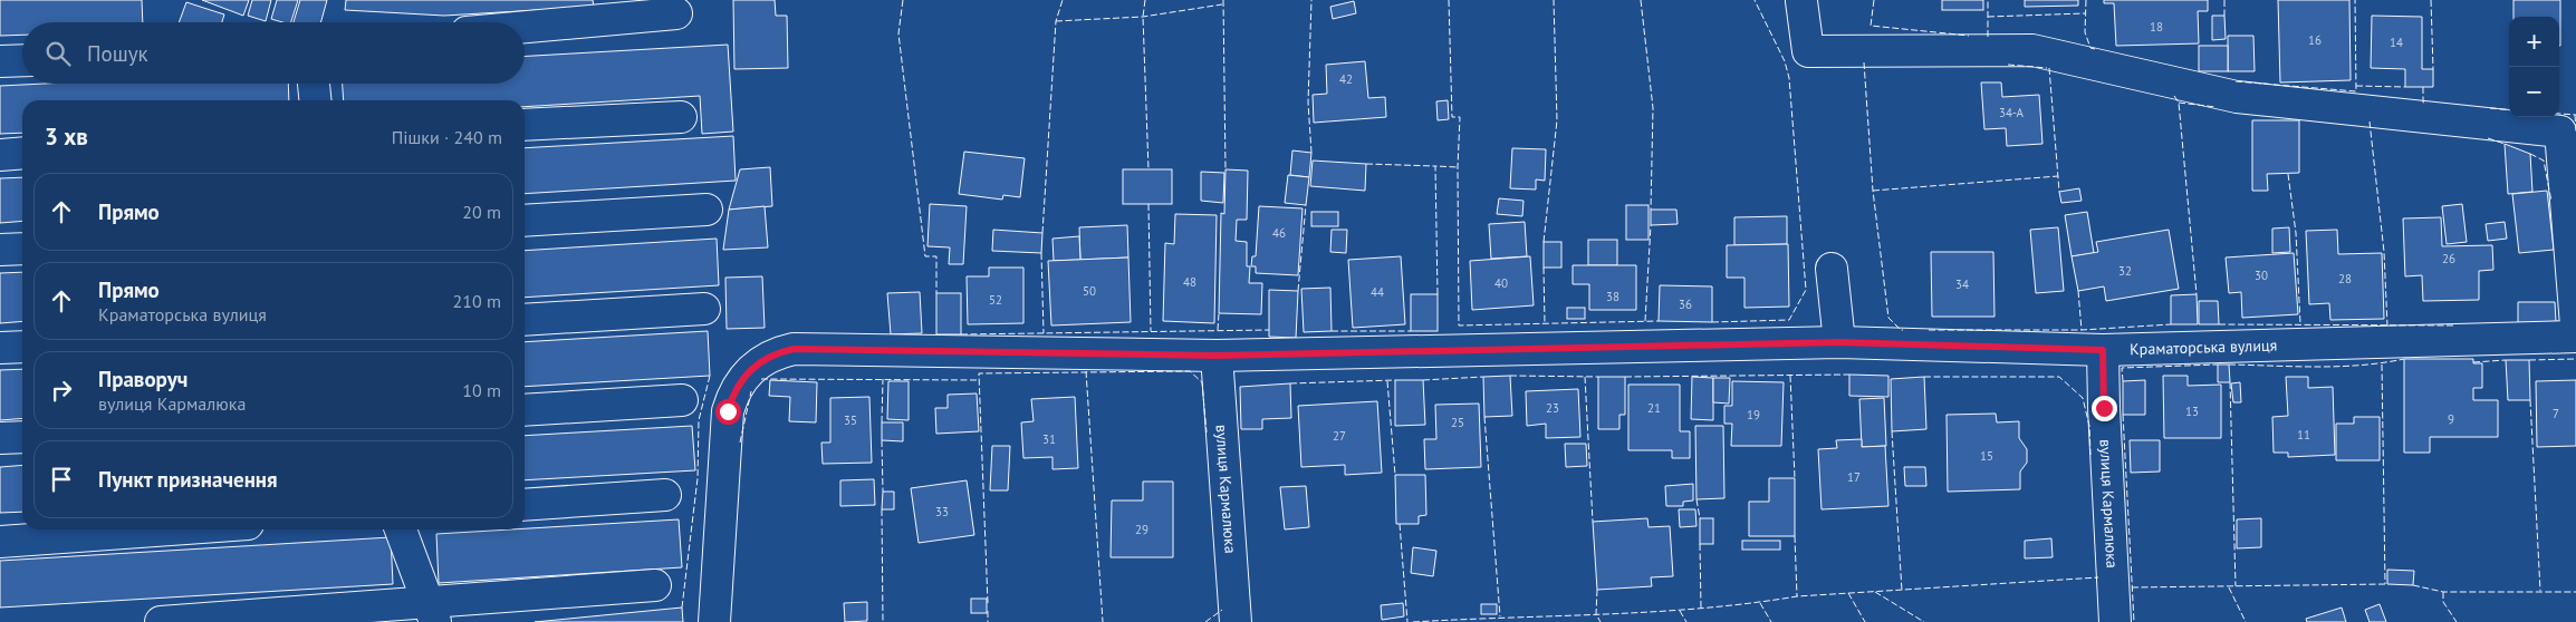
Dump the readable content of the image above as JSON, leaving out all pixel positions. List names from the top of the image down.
{
  "streets": {
    "street": ["Краматорська вулиця", "вулиця Кармалюка"]
  },
  "crossings": [
    ["Краматорська вулиця", "вулиця Кармалюка"]
  ],
  "house_numbers": [
    "18",
    "16",
    "14",
    "42",
    "34-А",
    "46",
    "26",
    "32",
    "30",
    "28",
    "48",
    "40",
    "34",
    "50",
    "44",
    "38",
    "52",
    "36",
    "23",
    "21",
    "13",
    "7",
    "19",
    "9",
    "35",
    "25",
    "11",
    "27",
    "31",
    "15",
    "17",
    "33",
    "29"
  ],
  "page": {
    "map_buttons": ["+", "−"],
    "search": "Пошук",
    "heading": ["3 хв", "Пішки · 240 m"],
    "list": [
      ["Прямо", "20 m"],
      ["Прямо", "Краматорська вулиця", "210 m"],
      ["Праворуч", "вулиця Кармалюка", "10 m"],
      "Пункт призначення"
    ]
  }
}
